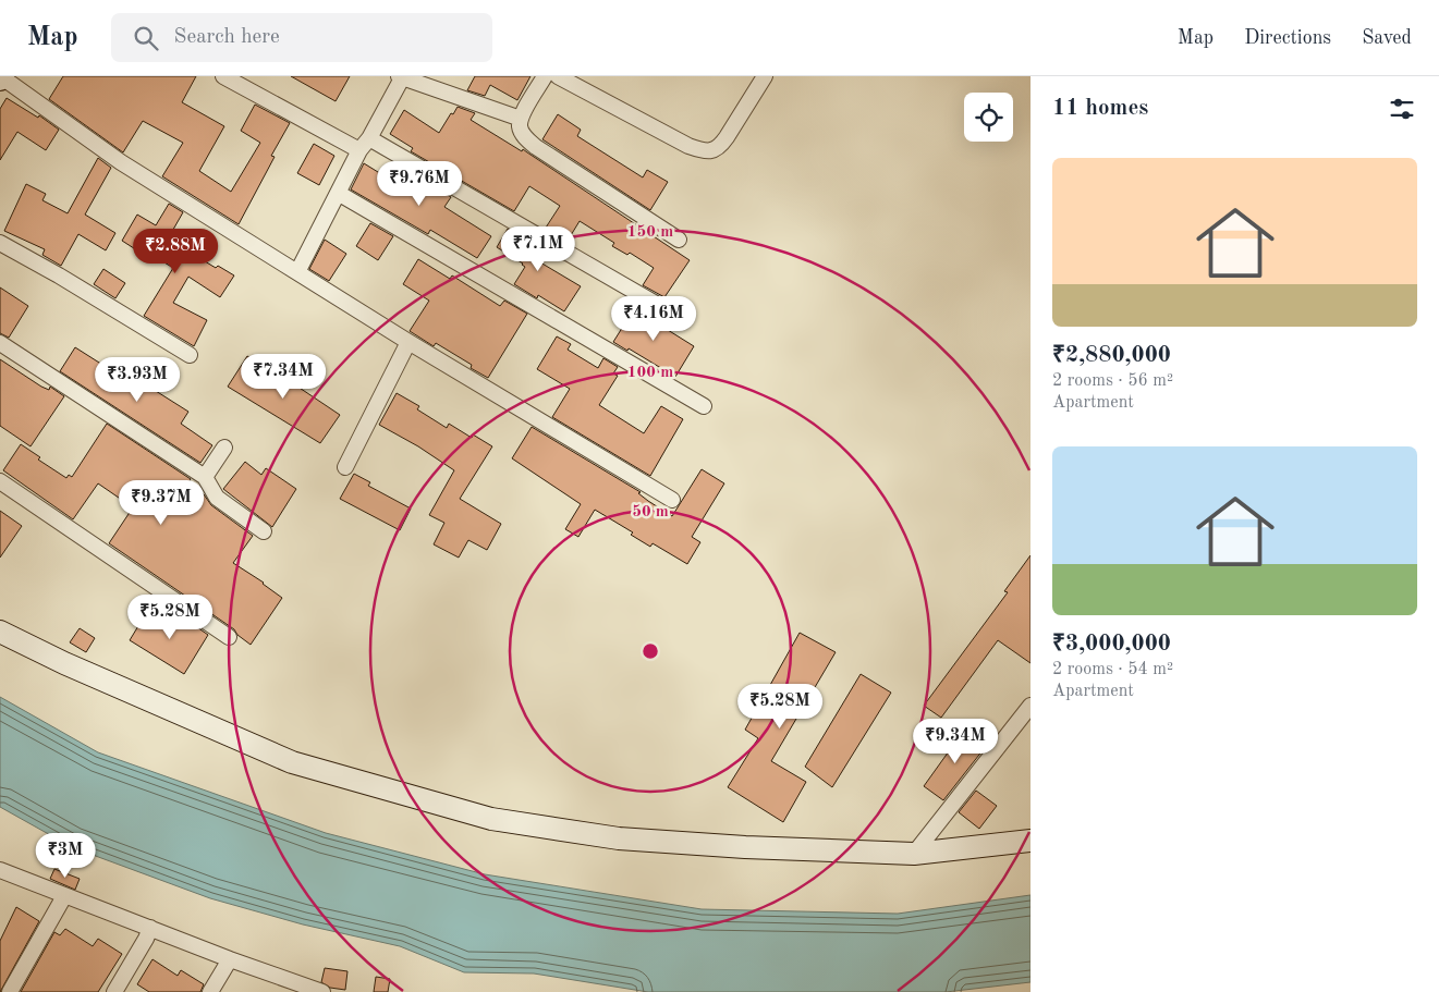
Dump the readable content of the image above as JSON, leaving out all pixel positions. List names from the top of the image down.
{
  "page": {
    "header": "Map",
    "search": "Search here",
    "nav": ["Map", "Directions", "Saved"],
    "heading": "11 homes",
    "list": [
      {
        "name": "₹2,880,000",
        "note": "2 rooms · 56 m² · Apartment"
      },
      {
        "name": "₹3,000,000",
        "note": "2 rooms · 54 m² · Apartment"
      }
    ],
    "price": [
      "₹9.76M",
      "₹7.1M",
      "₹2.88M",
      "₹4.16M",
      "₹7.34M",
      "₹3.93M",
      "₹9.37M",
      "₹5.28M",
      "₹5.28M",
      "₹9.34M",
      "₹3M"
    ]
  },
  "rings": ["150 m", "100 m", "50 m"]
}
